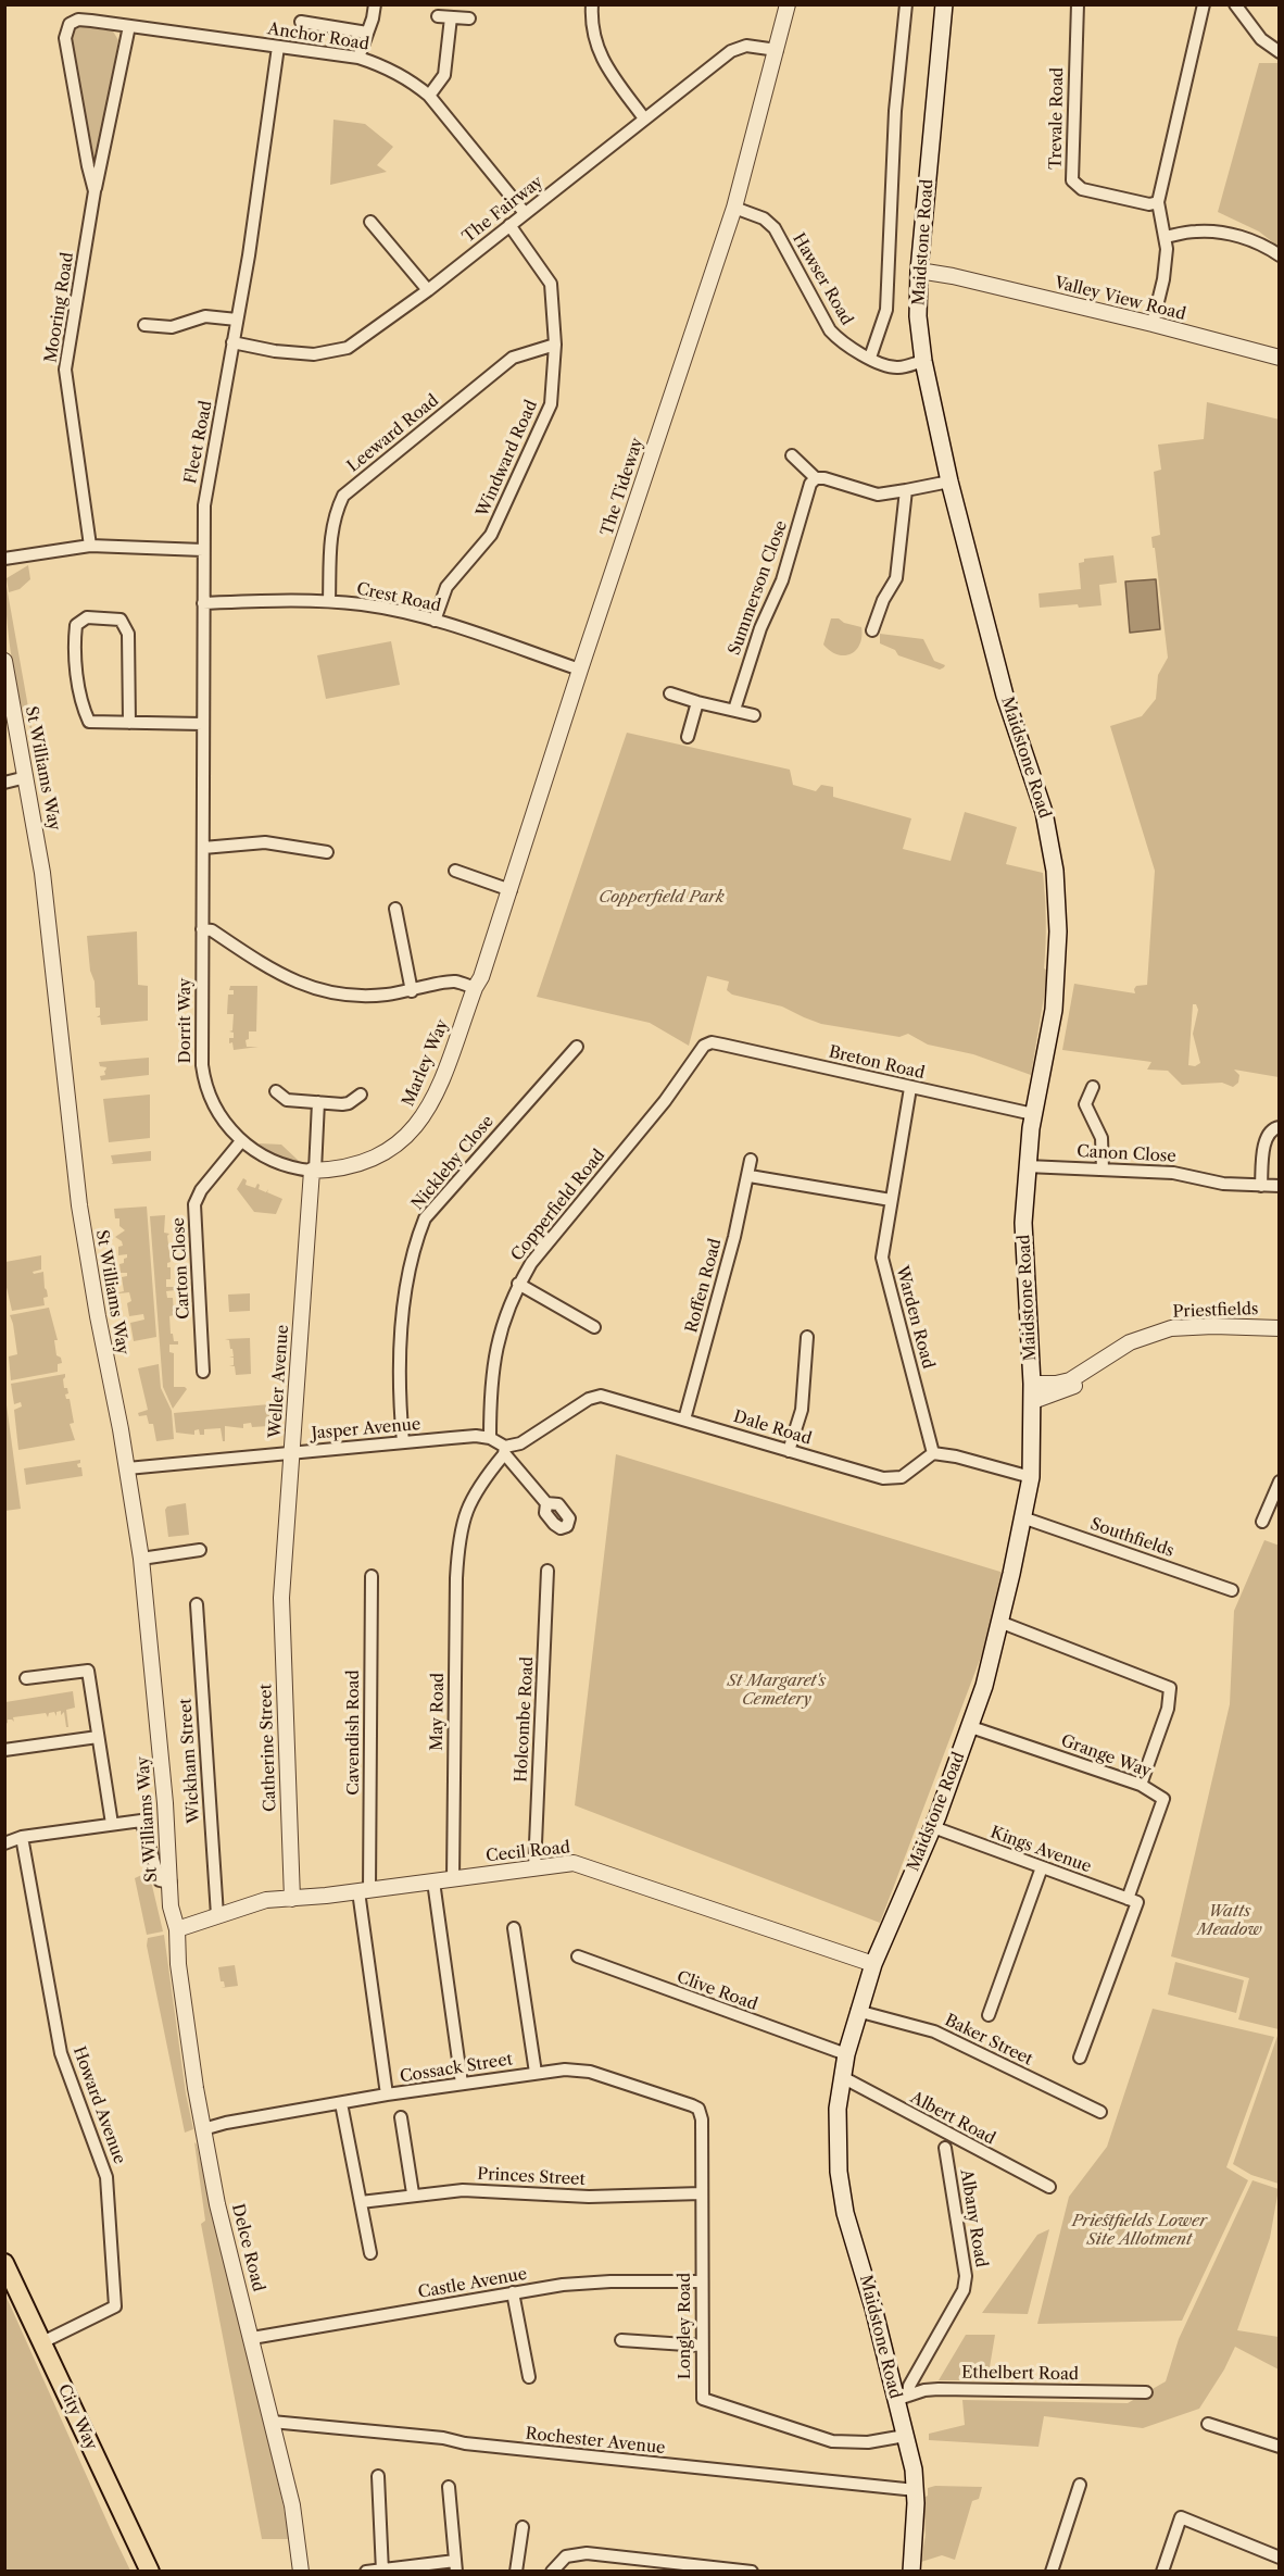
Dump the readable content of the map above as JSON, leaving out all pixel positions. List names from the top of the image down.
{
  "streets": {
    "main road": ["Maidstone Road", "City Way"],
    "street": [
      "Anchor Road",
      "Trevale Road",
      "The Fairway",
      "Hawser Road",
      "Valley View Road",
      "Mooring Road",
      "Leeward Road",
      "Fleet Road",
      "Windward Road",
      "The Tideway",
      "Summerson Close",
      "Crest Road",
      "St Williams Way",
      "Dorrit Way",
      "Marley Way",
      "Breton Road",
      "Canon Close",
      "Nickleby Close",
      "Copperfield Road",
      "Carton Close",
      "Roffen Road",
      "Priestfields",
      "Warden Road",
      "Weller Avenue",
      "Dale Road",
      "Jasper Avenue",
      "Southfields",
      "May Road",
      "Holcombe Road",
      "Cavendish Road",
      "Catherine Street",
      "Grange Way",
      "Wickham Street",
      "Kings Avenue",
      "Cecil Road",
      "Clive Road",
      "Baker Street",
      "Cossack Street",
      "Howard Avenue",
      "Albert Road",
      "Princes Street",
      "Albany Road",
      "Delce Road",
      "Castle Avenue",
      "Longley Road",
      "Ethelbert Road",
      "Rochester Avenue"
    ]
  },
  "crossings": [
    ["Anchor Road", "The Fairway"],
    ["Anchor Road", "Mooring Road"],
    ["Anchor Road", "Fleet Road"],
    ["The Fairway", "Fleet Road"],
    ["The Fairway", "Windward Road"],
    ["The Fairway", "The Tideway"],
    ["Maidstone Road", "Hawser Road"],
    ["Maidstone Road", "Valley View Road"],
    ["Maidstone Road", "Breton Road"],
    ["Maidstone Road", "Canon Close"],
    ["Maidstone Road", "Priestfields"],
    ["Maidstone Road", "Southfields"],
    ["Maidstone Road", "Grange Way"],
    ["Maidstone Road", "Kings Avenue"],
    ["Maidstone Road", "Cecil Road"],
    ["Maidstone Road", "Clive Road"],
    ["Maidstone Road", "Baker Street"],
    ["Maidstone Road", "Albert Road"],
    ["Maidstone Road", "Albany Road"],
    ["Maidstone Road", "Longley Road"],
    ["Maidstone Road", "Ethelbert Road"],
    ["Maidstone Road", "Rochester Avenue"],
    ["Hawser Road", "The Tideway"],
    ["Leeward Road", "Windward Road"],
    ["Leeward Road", "Crest Road"],
    ["Fleet Road", "Crest Road"],
    ["Fleet Road", "Dorrit Way"],
    ["Windward Road", "Crest Road"],
    ["The Tideway", "Crest Road"],
    ["The Tideway", "Marley Way"],
    ["St Williams Way", "Jasper Avenue"],
    ["St Williams Way", "Cecil Road"],
    ["St Williams Way", "Delce Road"],
    ["Dorrit Way", "Marley Way"],
    ["Dorrit Way", "Carton Close"],
    ["Dorrit Way", "Weller Avenue"],
    ["Marley Way", "Weller Avenue"],
    ["Breton Road", "Copperfield Road"],
    ["Breton Road", "Warden Road"],
    ["Nickleby Close", "Jasper Avenue"],
    ["Copperfield Road", "Jasper Avenue"],
    ["Roffen Road", "Dale Road"],
    ["Warden Road", "Dale Road"],
    ["Weller Avenue", "Jasper Avenue"],
    ["Weller Avenue", "Catherine Street"],
    ["Dale Road", "May Road"],
    ["May Road", "Cecil Road"],
    ["Holcombe Road", "Cecil Road"],
    ["Cavendish Road", "Cecil Road"],
    ["Cavendish Road", "Cossack Street"],
    ["Catherine Street", "Cecil Road"],
    ["Grange Way", "Kings Avenue"],
    ["Wickham Street", "Cecil Road"],
    ["Cecil Road", "Delce Road"],
    ["Cossack Street", "Delce Road"],
    ["Cossack Street", "Longley Road"],
    ["Howard Avenue", "City Way"],
    ["Princes Street", "Longley Road"],
    ["Albany Road", "Ethelbert Road"],
    ["Delce Road", "Castle Avenue"],
    ["Delce Road", "Rochester Avenue"],
    ["Castle Avenue", "Longley Road"]
  ],
  "parks": [
    "Copperfield Park",
    "St Margaret's Cemetery",
    "Watts Meadow",
    "Priestfields Lower Site Allotment"
  ]
}
